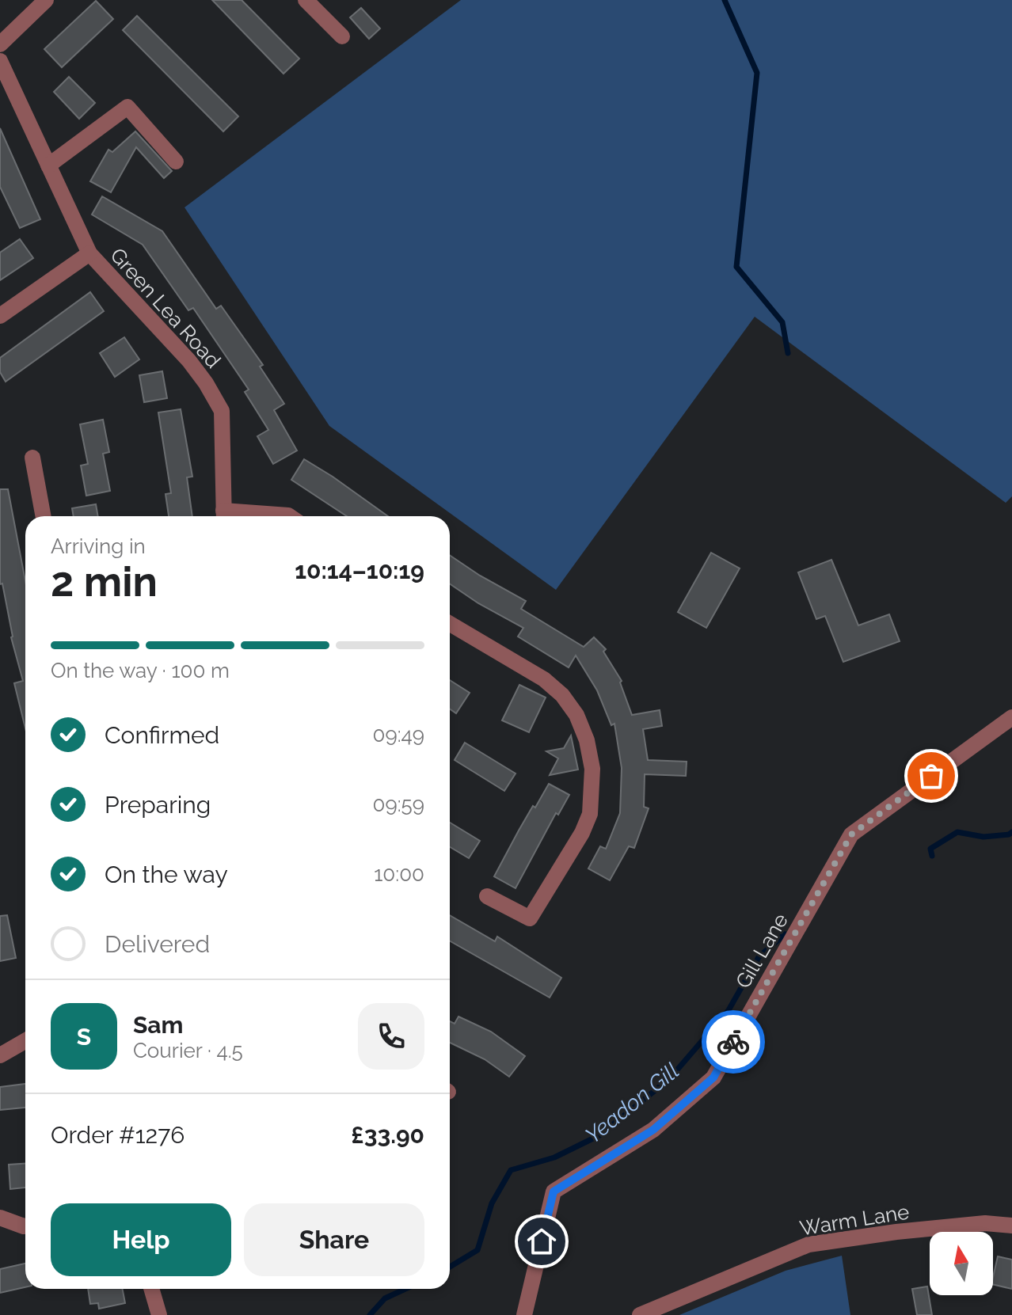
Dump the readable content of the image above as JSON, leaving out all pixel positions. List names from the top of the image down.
{
  "streets": {
    "street": ["Green Lea Road", "Gill Lane", "Warm Lane"]
  },
  "water": ["Yeadon Gill"],
  "north": "top",
  "page": {
    "heading": ["2 min", "Arriving in", "10:14–10:19"],
    "panel": [
      "Sam",
      "Courier · 4.5",
      "Order #1276",
      "£33.90"
    ],
    "bar": "On the way · 100 m",
    "list": [
      ["Confirmed", "09:49"],
      ["Preparing", "09:59"],
      ["On the way", "10:00"],
      "Delivered"
    ],
    "round": "S",
    "buttons": ["Help", "Share"]
  }
}
